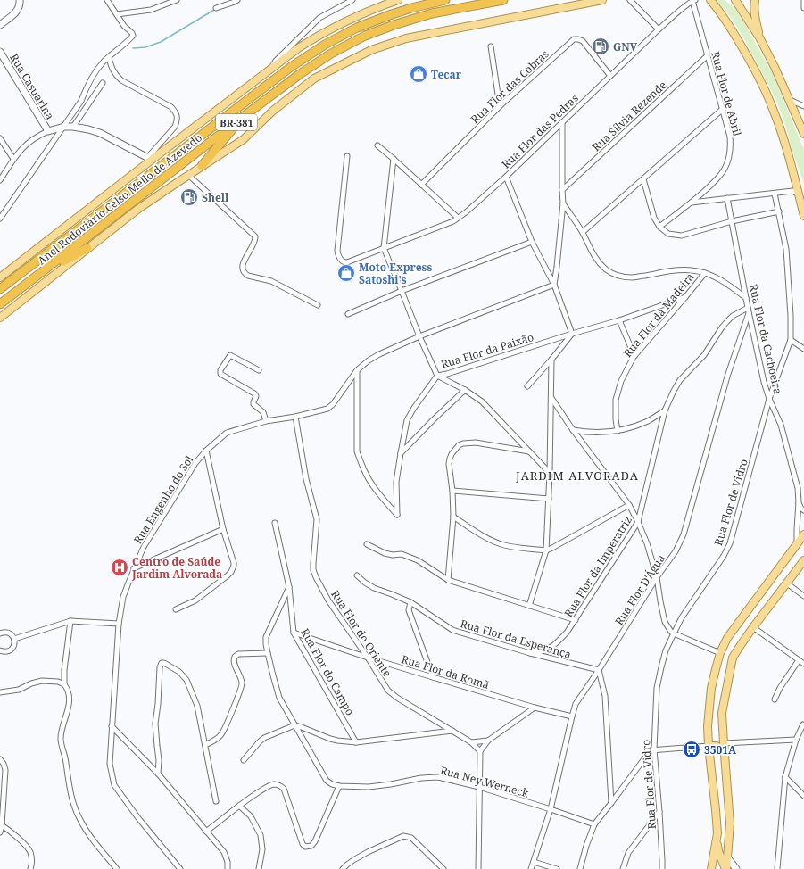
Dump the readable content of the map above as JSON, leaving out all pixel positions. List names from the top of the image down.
{
  "streets": {
    "highway": ["BR-381", "Anel Rodoviário Celso Mello de Azevedo"],
    "street": [
      "Rua Casuarina",
      "Rua Flor das Cobras",
      "Rua Flor de Abril",
      "Rua Sílvia Rezende",
      "Rua Flor das Pedras",
      "Rua Flor da Madeira",
      "Rua Flor da Cachoeira",
      "Rua Flor da Paixão",
      "Rua Engenho do Sol",
      "Rua Flor de Vidro",
      "Rua Flor da Imperatriz",
      "Rua Flor D'Água",
      "Rua Flor do Oriente",
      "Rua Flor da Esperança",
      "Rua Flor do Campo",
      "Rua Flor da Romã",
      "Rua Ney Werneck"
    ]
  },
  "crossings": [
    ["Rua Flor das Cobras", "Rua Flor das Pedras"],
    ["Rua Flor de Abril", "Rua Sílvia Rezende"],
    ["Rua Flor de Abril", "Rua Flor das Pedras"],
    ["Rua Flor da Madeira", "Rua Flor da Paixão"],
    ["Rua Flor da Cachoeira", "Rua Flor de Vidro"],
    ["Rua Flor da Cachoeira", "Rua Flor da Imperatriz"],
    ["Rua Flor da Cachoeira", "Rua Flor D'Água"],
    ["Rua Flor da Paixão", "Rua Engenho do Sol"],
    ["Rua Engenho do Sol", "Rua Flor do Oriente"],
    ["Rua Flor da Imperatriz", "Rua Flor da Esperança"],
    ["Rua Flor D'Água", "Rua Flor da Esperança"],
    ["Rua Flor D'Água", "Rua Flor da Romã"],
    ["Rua Flor D'Água", "Rua Ney Werneck"],
    ["Rua Flor do Oriente", "Rua Flor da Romã"],
    ["Rua Flor do Campo", "Rua Flor da Romã"]
  ],
  "districts": ["JARDIM ALVORADA"],
  "places": {
    "fuel station": ["GNV", "Shell"],
    "shop": ["Tecar", "Moto Express Satoshi's"],
    "hospital": ["Centro de Saúde Jardim Alvorada"],
    "bus stop": ["3501A"]
  }
}
